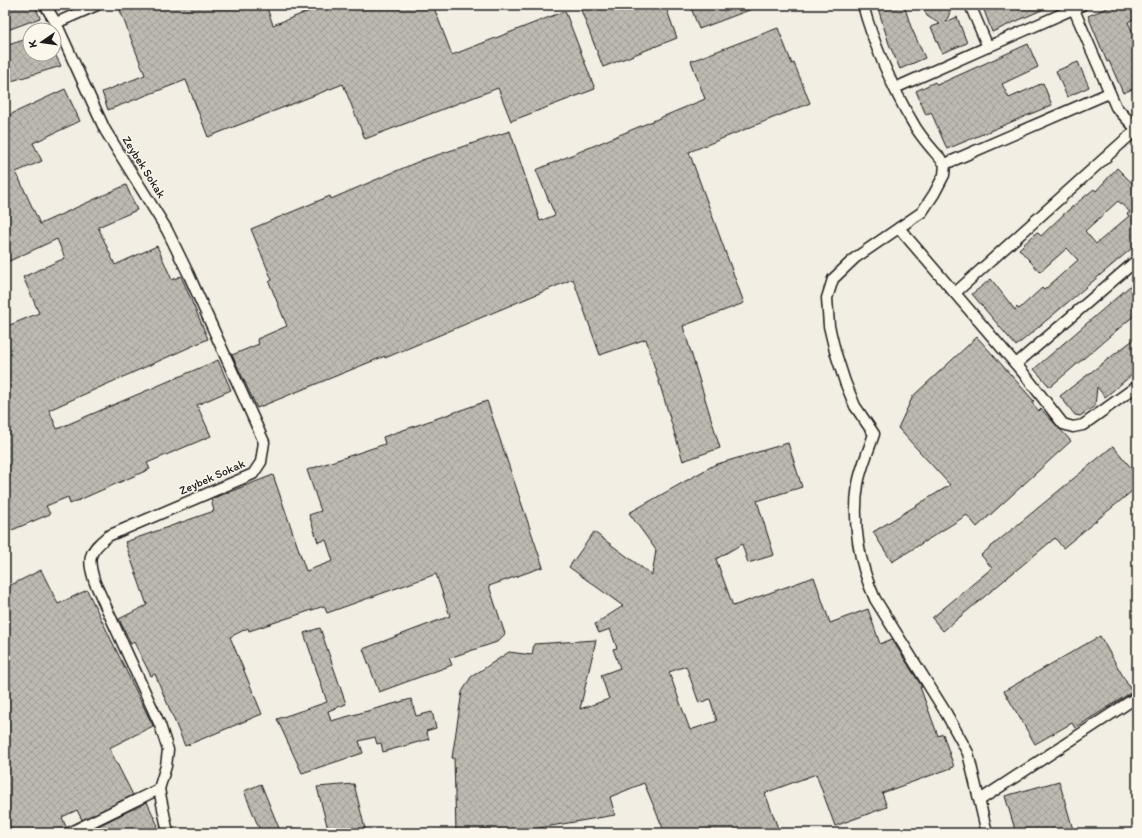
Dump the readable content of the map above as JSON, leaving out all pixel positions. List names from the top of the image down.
{
  "streets": {
    "street": ["Zeybek Sokak"]
  },
  "north": "left"
}
